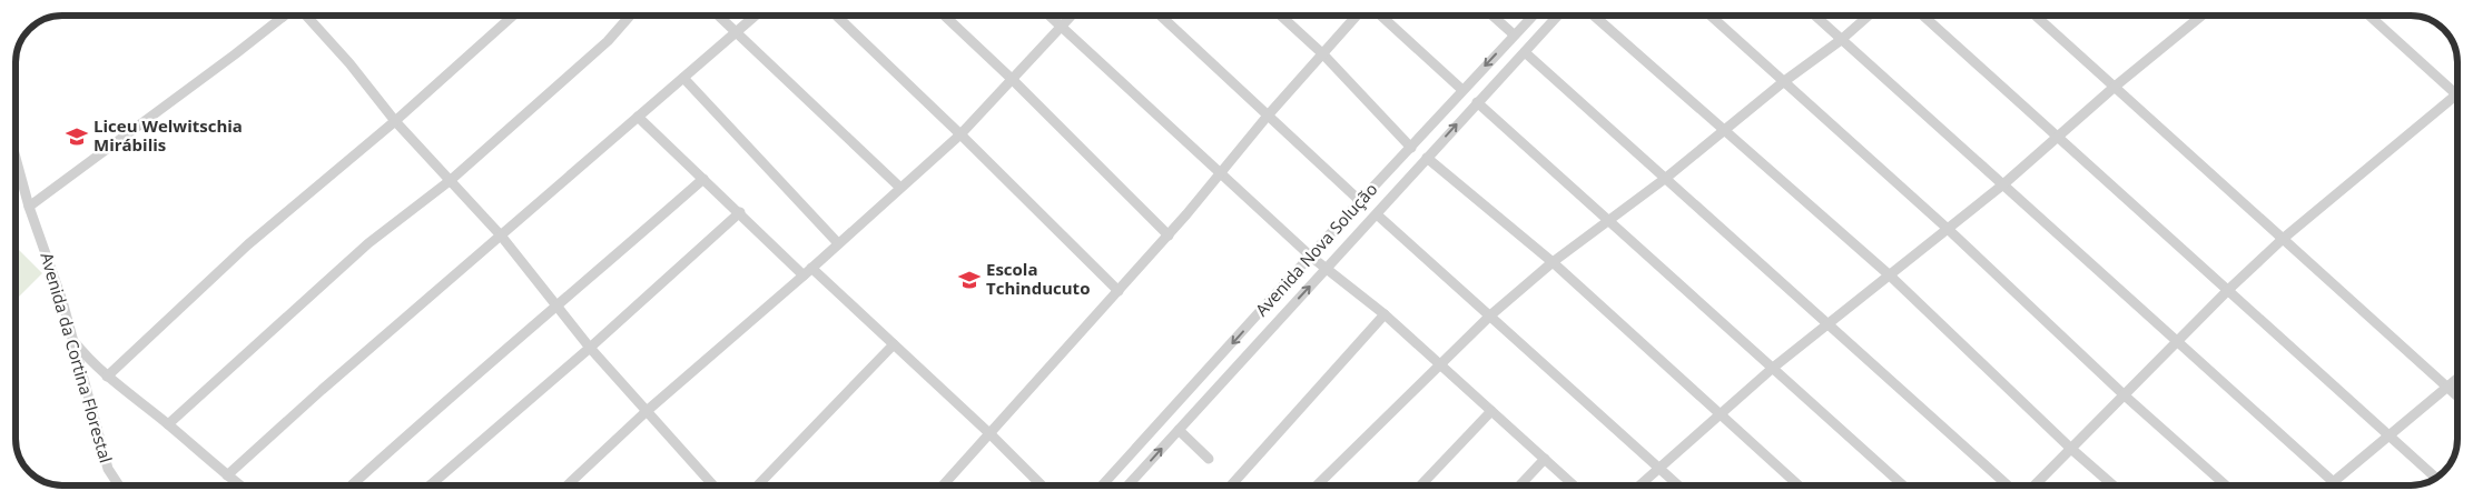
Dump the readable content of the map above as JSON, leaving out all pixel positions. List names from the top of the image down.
{
  "streets": {
    "street": ["Avenida Nova Solução", "Avenida da Cortina Florestal"]
  },
  "places": {
    "school or university": ["Liceu Welwitschia Mirábilis", "Escola Tchinducuto"]
  }
}
